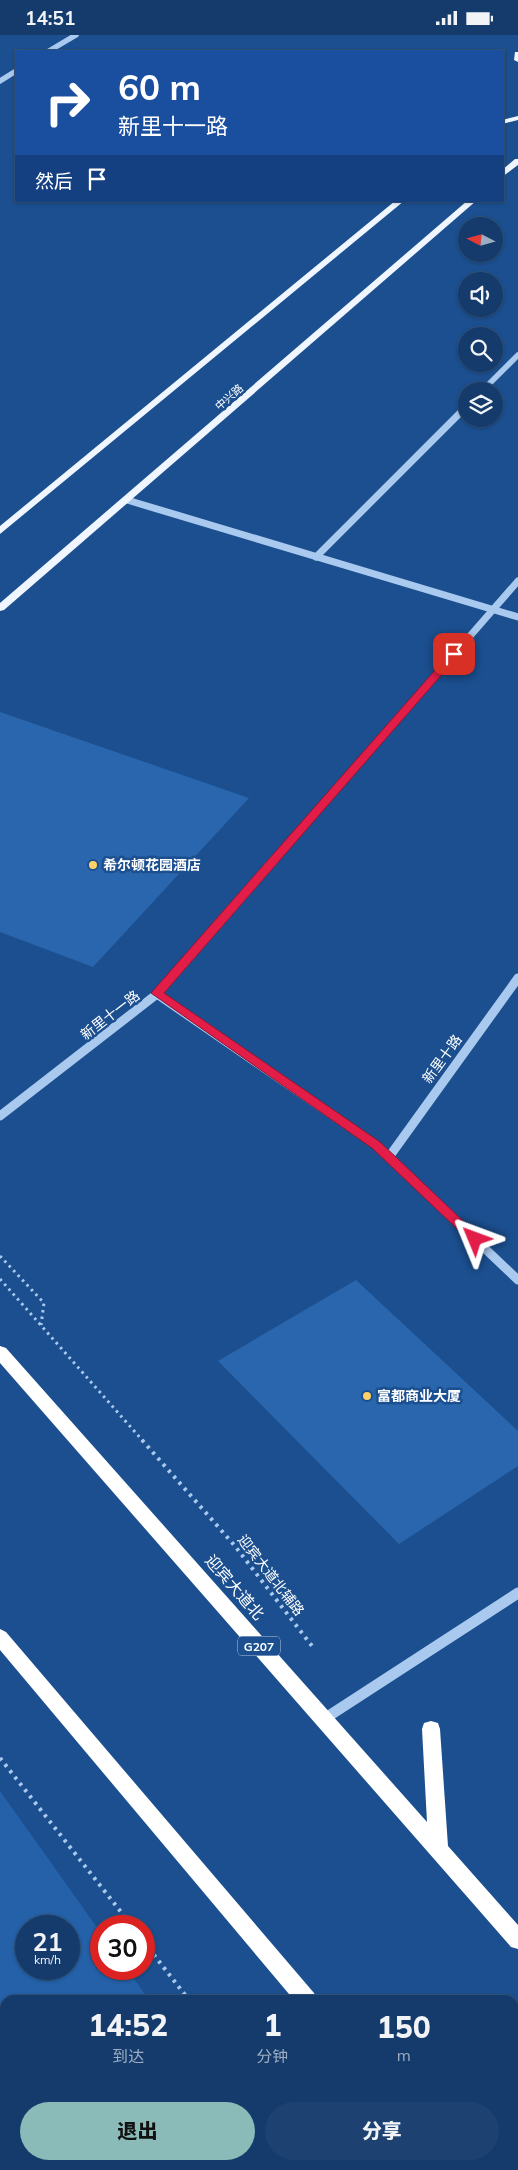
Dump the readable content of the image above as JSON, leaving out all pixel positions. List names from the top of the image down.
{
  "streets": {
    "highway": ["迎宾大道北", "G207"],
    "main road": ["中兴路"],
    "street": ["新里十一路", "新里十路"],
    "path": ["迎宾大道北辅路"]
  },
  "places": ["希尔顿花园酒店", "富都商业大厦"],
  "north": "left",
  "page": {
    "status": "14:51",
    "turn": ["60 m", "新里十一路"],
    "then": "然后",
    "speed": "21 km/h",
    "limit": "30",
    "eta": [
      "14:52",
      "到达",
      "1",
      "分钟",
      "150",
      "m"
    ],
    "buttons": ["退出", "分享"]
  }
}
